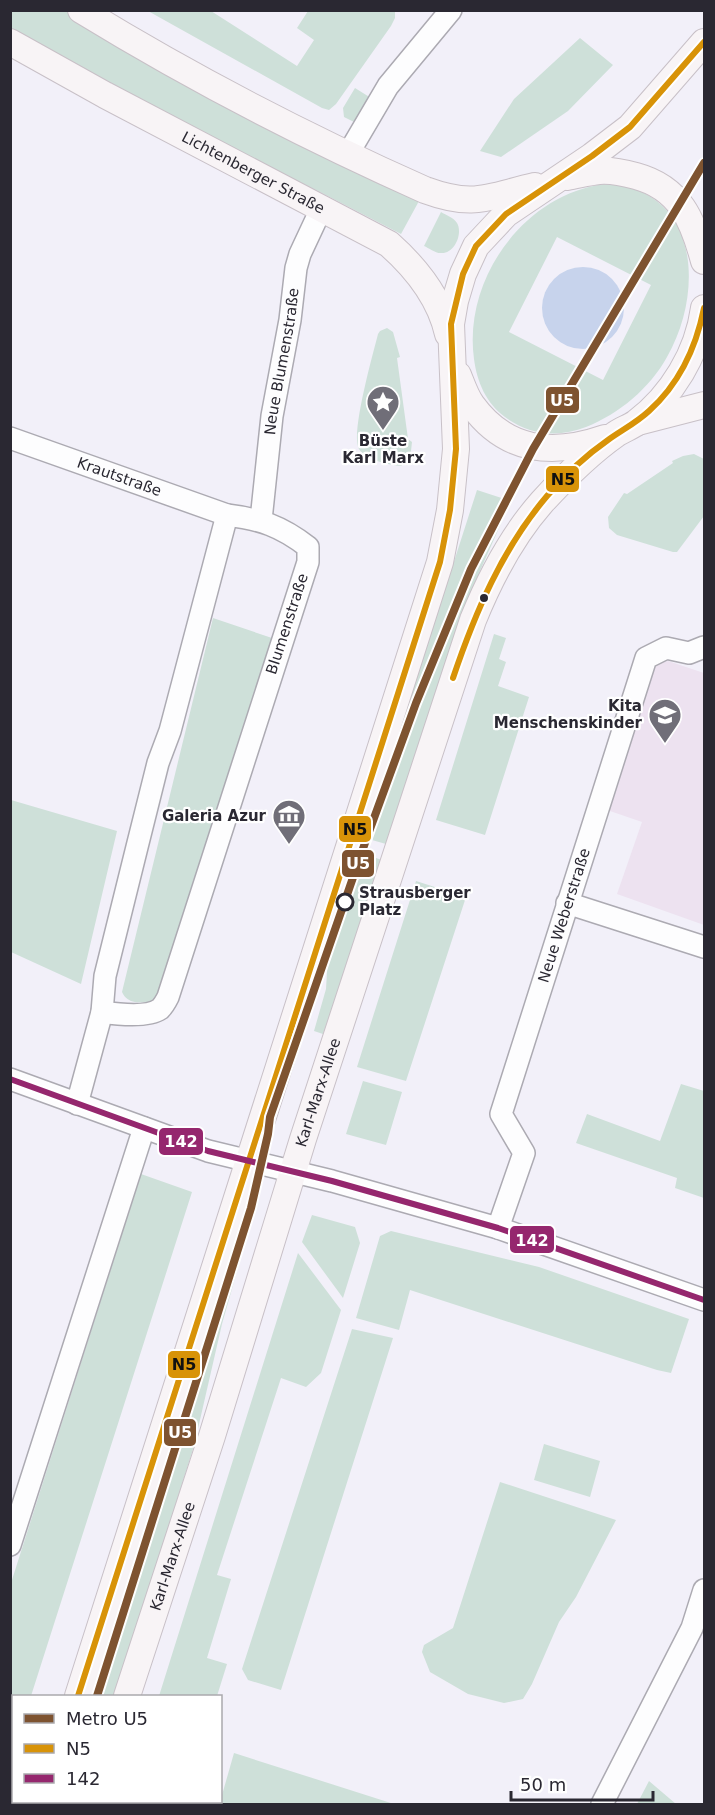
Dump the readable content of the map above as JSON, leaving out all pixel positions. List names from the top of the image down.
{
  "streets": {
    "main road": ["Lichtenberger Straße", "Karl-Marx-Allee"],
    "street": [
      "Neue Blumenstraße",
      "Krautstraße",
      "Blumenstraße",
      "Neue Weberstraße"
    ]
  },
  "crossings": [
    ["Lichtenberger Straße", "Neue Blumenstraße"],
    ["Neue Blumenstraße", "Blumenstraße"],
    ["Krautstraße", "Blumenstraße"]
  ],
  "places": {
    "place": ["Büste Karl Marx"],
    "school or university": ["Kita Menschenskinder"],
    "museum": ["Galeria Azur"],
    "other": ["Strausberger Platz"]
  },
  "lines": ["transit line N5", "metro line U5", "transit line 142"],
  "legend": ["Metro U5", "N5", "142"],
  "scale_bar": "50 m"
}
